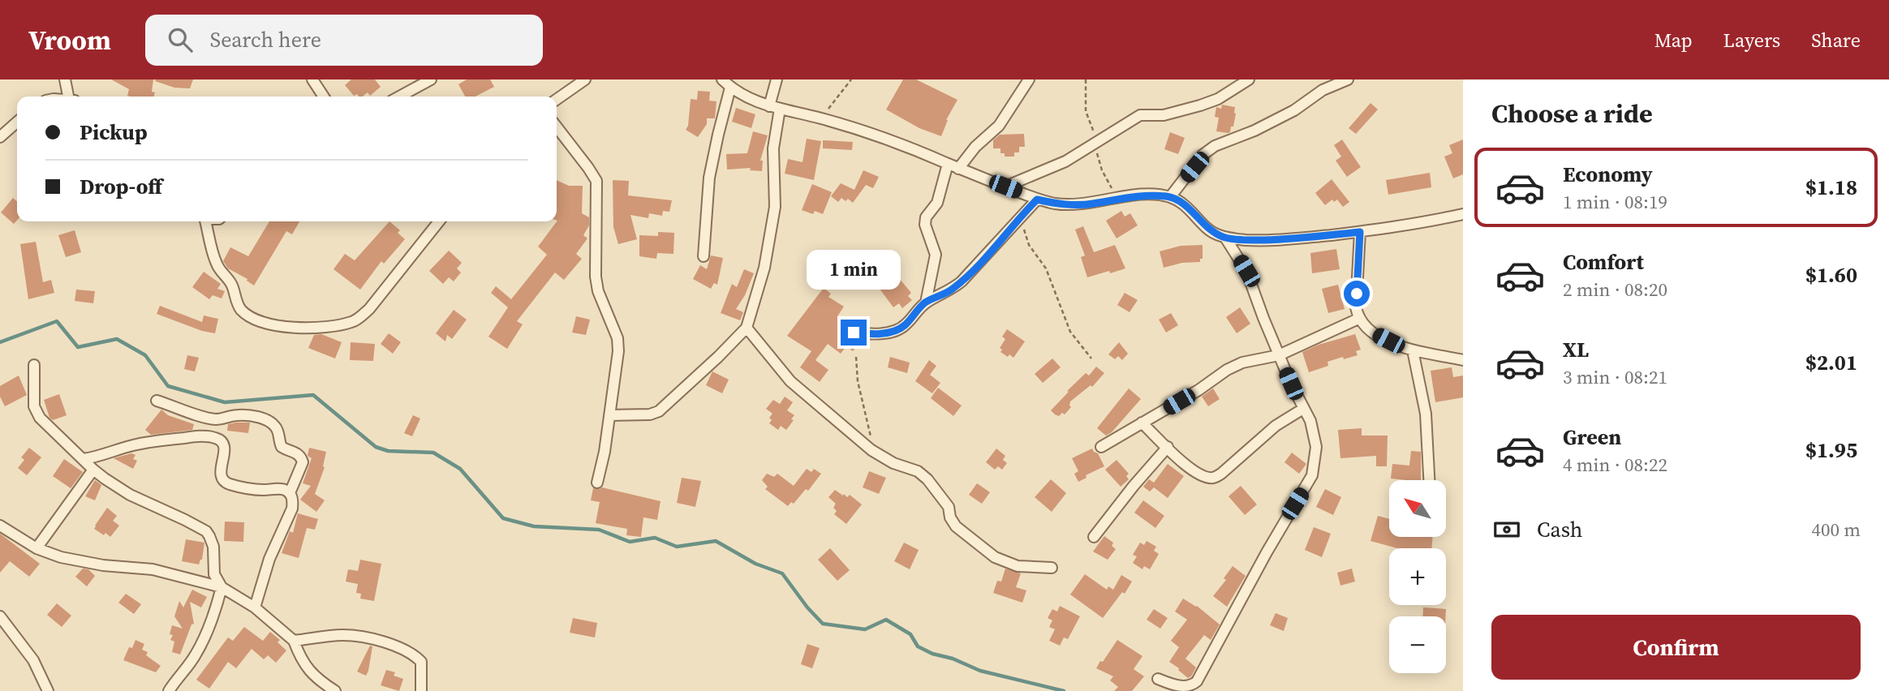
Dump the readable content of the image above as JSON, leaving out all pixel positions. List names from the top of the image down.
{
  "north": "top left",
  "page": {
    "header": "Vroom",
    "search": "Search here",
    "nav": ["Map", "Layers", "Share"],
    "heading": "Choose a ride",
    "banner": ["Pickup", "Drop-off"],
    "list": [
      {
        "name": "Economy",
        "note": "1 min · 08:19",
        "value": "$1.18"
      },
      {
        "name": "Comfort",
        "note": "2 min · 08:20",
        "value": "$1.60"
      },
      {
        "name": "XL",
        "note": "3 min · 08:21",
        "value": "$2.01"
      },
      {
        "name": "Green",
        "note": "4 min · 08:22",
        "value": "$1.95"
      }
    ],
    "bubble": "1 min",
    "map_buttons": ["+", "−"],
    "pay": ["Cash", "400 m"],
    "buttons": "Confirm"
  }
}
